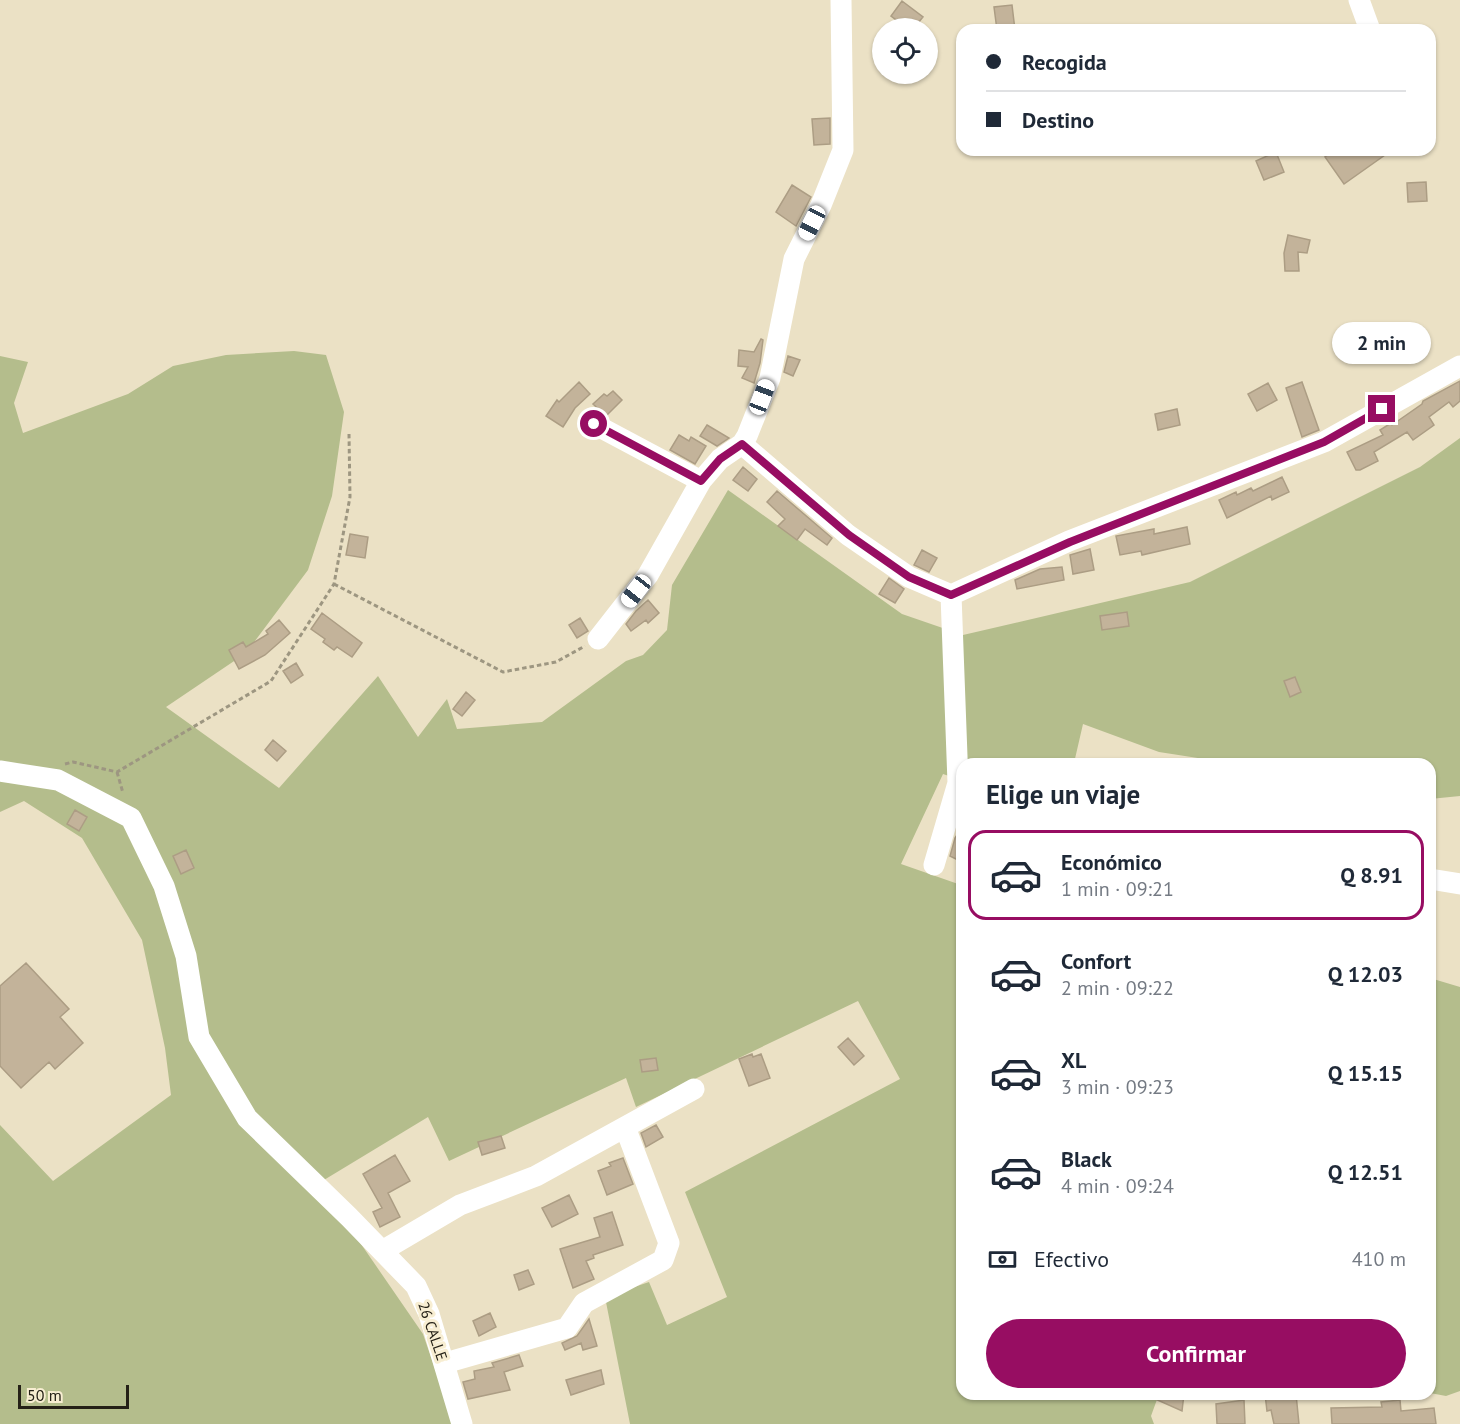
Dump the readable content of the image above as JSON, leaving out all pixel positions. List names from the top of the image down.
{
  "streets": {
    "street": ["26 CALLE"]
  },
  "scale_bar": "50 m",
  "page": {
    "banner": ["Recogida", "Destino"],
    "bubble": "2 min",
    "heading": "Elige un viaje",
    "list": [
      {
        "name": "Económico",
        "note": "1 min · 09:21",
        "value": "Q 8.91"
      },
      {
        "name": "Confort",
        "note": "2 min · 09:22",
        "value": "Q 12.03"
      },
      {
        "name": "XL",
        "note": "3 min · 09:23",
        "value": "Q 15.15"
      },
      {
        "name": "Black",
        "note": "4 min · 09:24",
        "value": "Q 12.51"
      }
    ],
    "pay": ["Efectivo", "410 m"],
    "buttons": "Confirmar",
    "scale": "50 m"
  }
}
